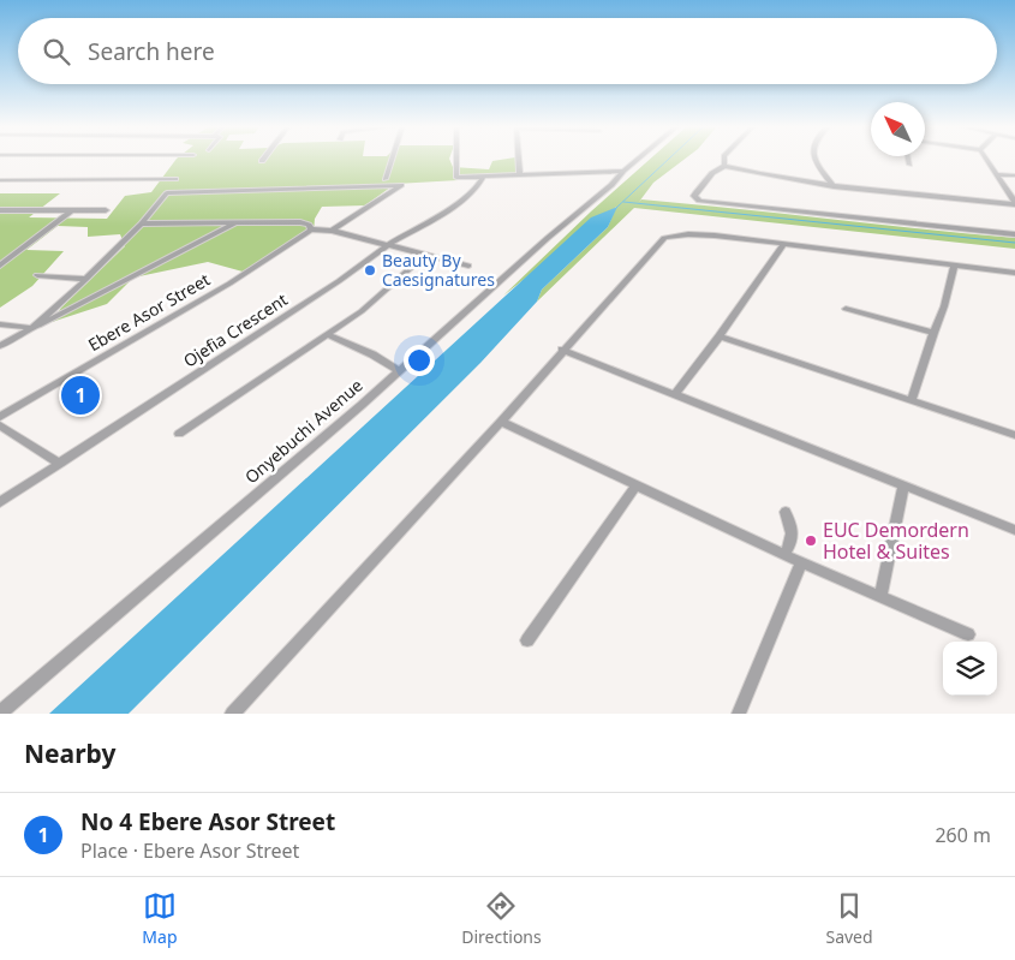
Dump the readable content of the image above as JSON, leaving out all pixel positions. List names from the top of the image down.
{
  "streets": {
    "street": ["Ebere Asor Street", "Ojefia Crescent", "Onyebuchi Avenue"]
  },
  "places": ["Beauty By Caesignatures", "EUC Demordern Hotel & Suites"],
  "north": "top left",
  "page": {
    "search": "Search here",
    "pins": "1",
    "heading": "Nearby",
    "list": [
      {
        "mark": "1",
        "name": "No 4 Ebere Asor Street",
        "note": "Place · Ebere Asor Street",
        "value": "260 m"
      }
    ],
    "nav": ["Map", "Directions", "Saved"]
  }
}
